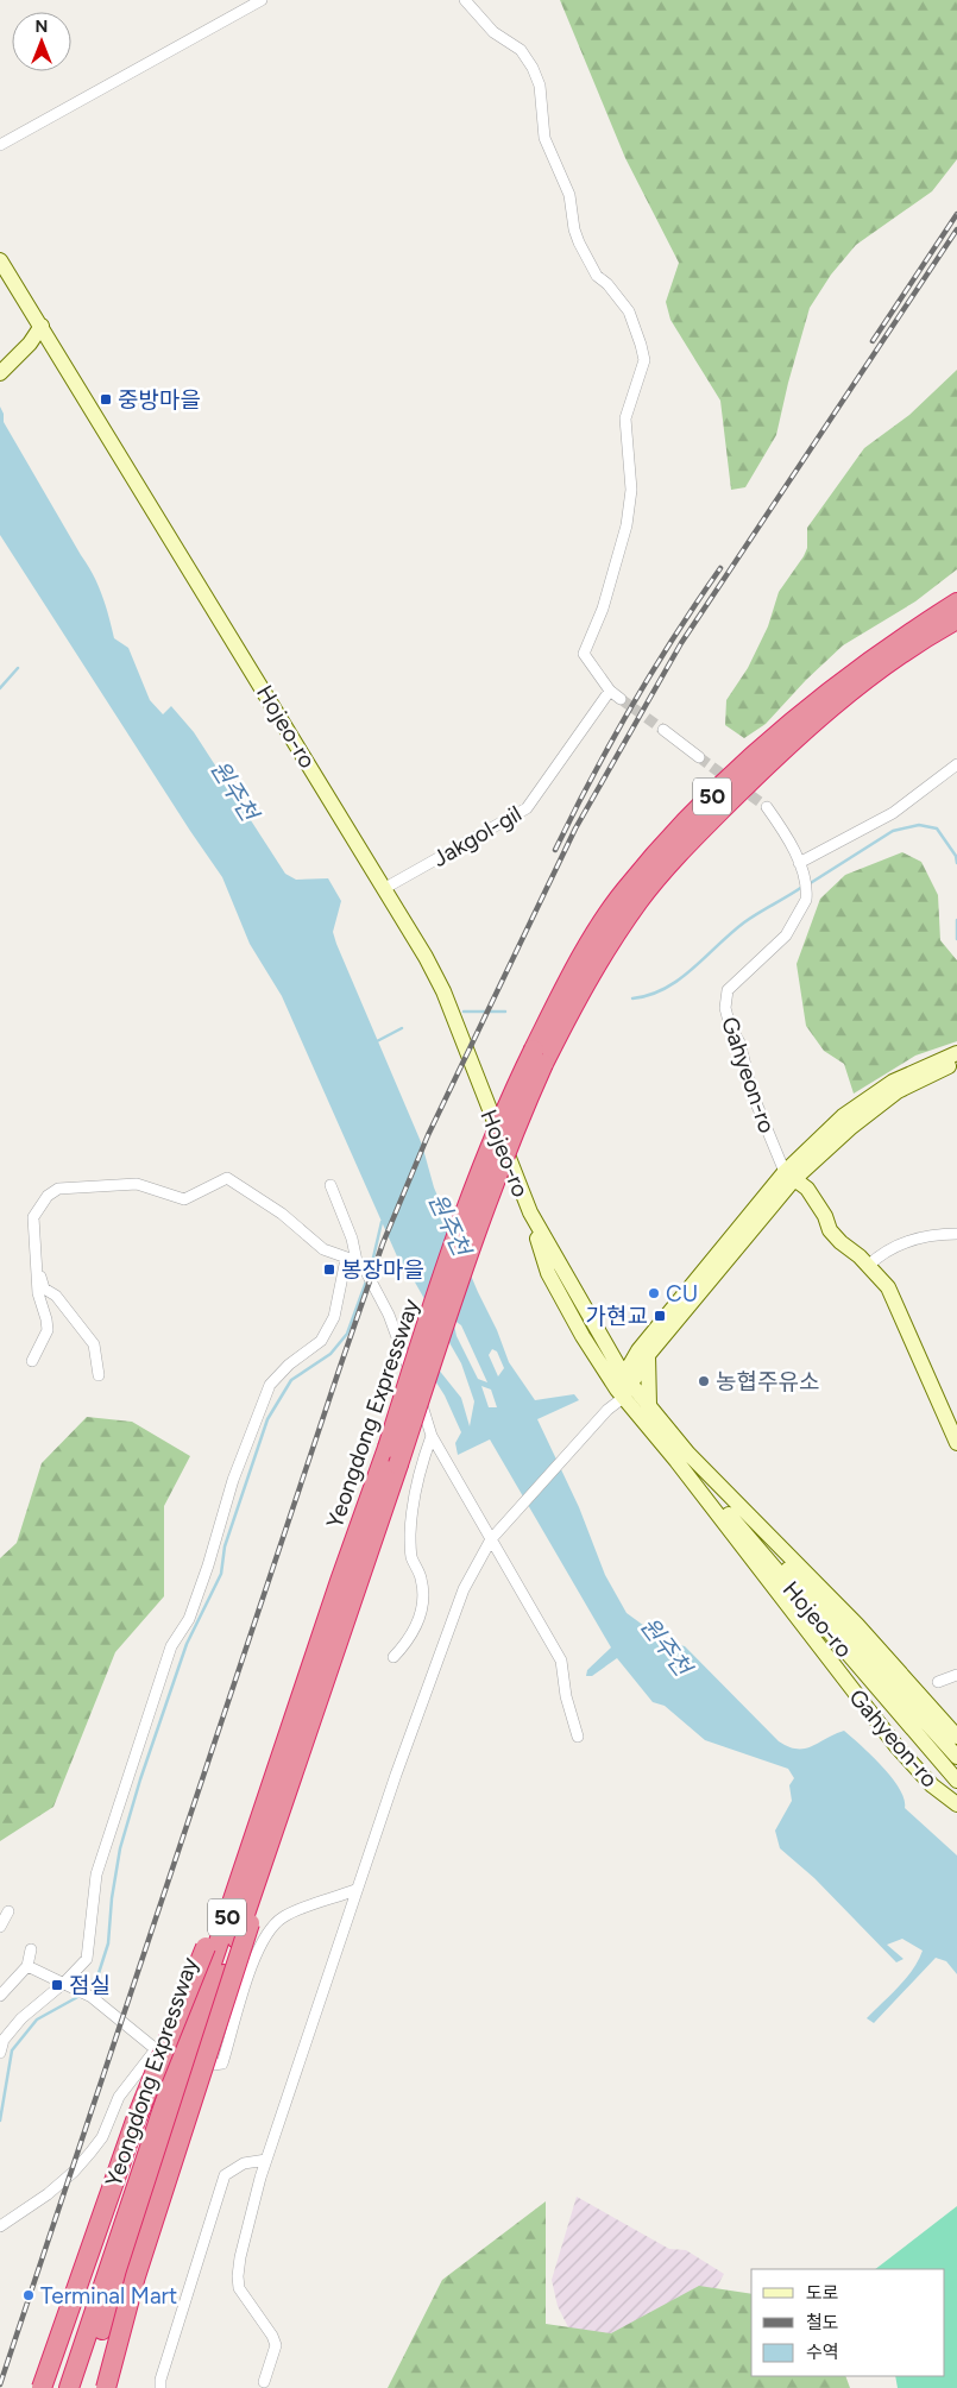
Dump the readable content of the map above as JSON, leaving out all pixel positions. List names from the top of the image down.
{
  "streets": {
    "highway": ["50", "Yeongdong Expressway"],
    "street": ["Hojeo-ro", "Jakgol-gil", "Gahyeon-ro"]
  },
  "crossings": [
    ["Hojeo-ro", "Jakgol-gil"],
    ["Hojeo-ro", "Gahyeon-ro"]
  ],
  "water": ["원주천"],
  "places": {
    "transit": [
      "중방마을",
      "봉장마을",
      "가현교",
      "점실"
    ],
    "other": ["CU", "농협주유소", "Terminal Mart"]
  },
  "legend": ["도로", "철도", "수역"],
  "north": "top"
}
